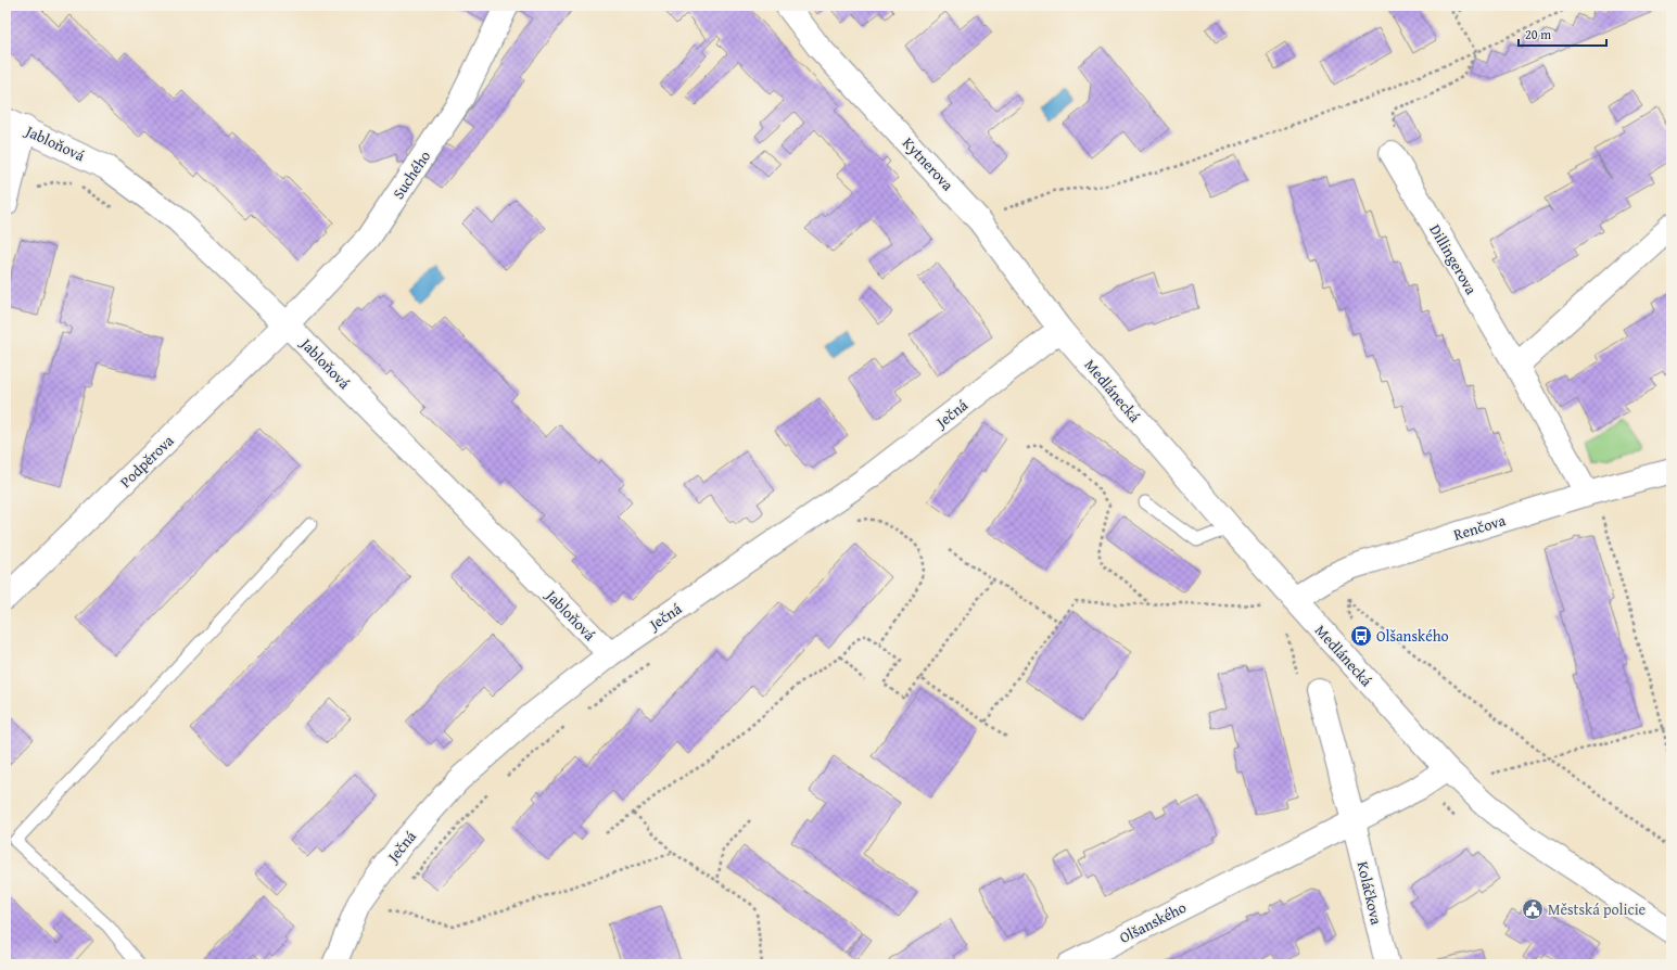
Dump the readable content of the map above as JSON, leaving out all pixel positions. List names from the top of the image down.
{
  "streets": {
    "street": [
      "Jabloňová",
      "Kytnerova",
      "Suchého",
      "Dillingerova",
      "Medlánecká",
      "Ječná",
      "Podpěrova",
      "Renčova",
      "Koláčkova",
      "Olšanského"
    ]
  },
  "crossings": [
    ["Jabloňová", "Suchého"],
    ["Jabloňová", "Ječná"],
    ["Jabloňová", "Podpěrova"],
    ["Kytnerova", "Medlánecká"],
    ["Kytnerova", "Ječná"],
    ["Suchého", "Podpěrova"],
    ["Dillingerova", "Renčova"],
    ["Medlánecká", "Ječná"],
    ["Medlánecká", "Renčova"],
    ["Koláčkova", "Olšanského"]
  ],
  "places": {
    "bus stop": ["Olšanského"],
    "public building": ["Městská policie"]
  },
  "scale_bar": "20 m"
}
